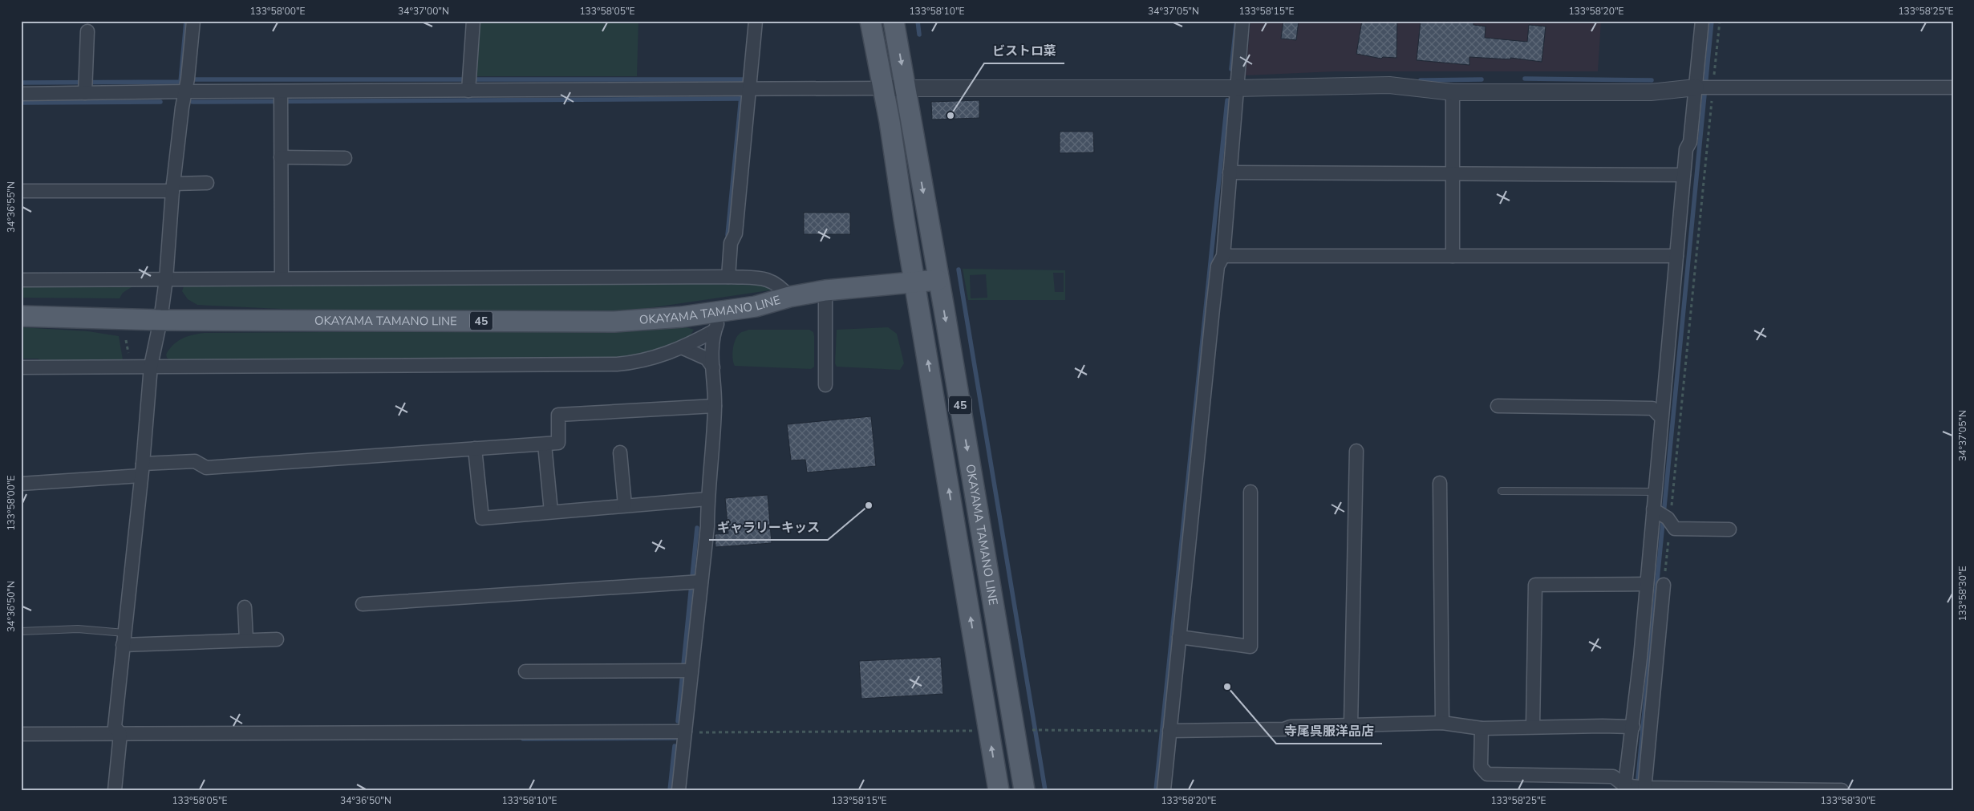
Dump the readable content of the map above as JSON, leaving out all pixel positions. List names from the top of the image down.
{
  "streets": {
    "main road": ["OKAYAMA TAMANO LINE", "45"]
  },
  "places": ["ビストロ菜", "ギャラリーキッス", "寺尾呉服洋品店"],
  "coordinates": [
    "133°58'00\"E",
    "34°37'00\"N",
    "133°58'05\"E",
    "133°58'10\"E",
    "34°37'05\"N",
    "133°58'15\"E",
    "133°58'20\"E",
    "133°58'25\"E",
    "34°36'55\"N",
    "133°58'30\"E",
    "34°36'50\"N"
  ]
}
